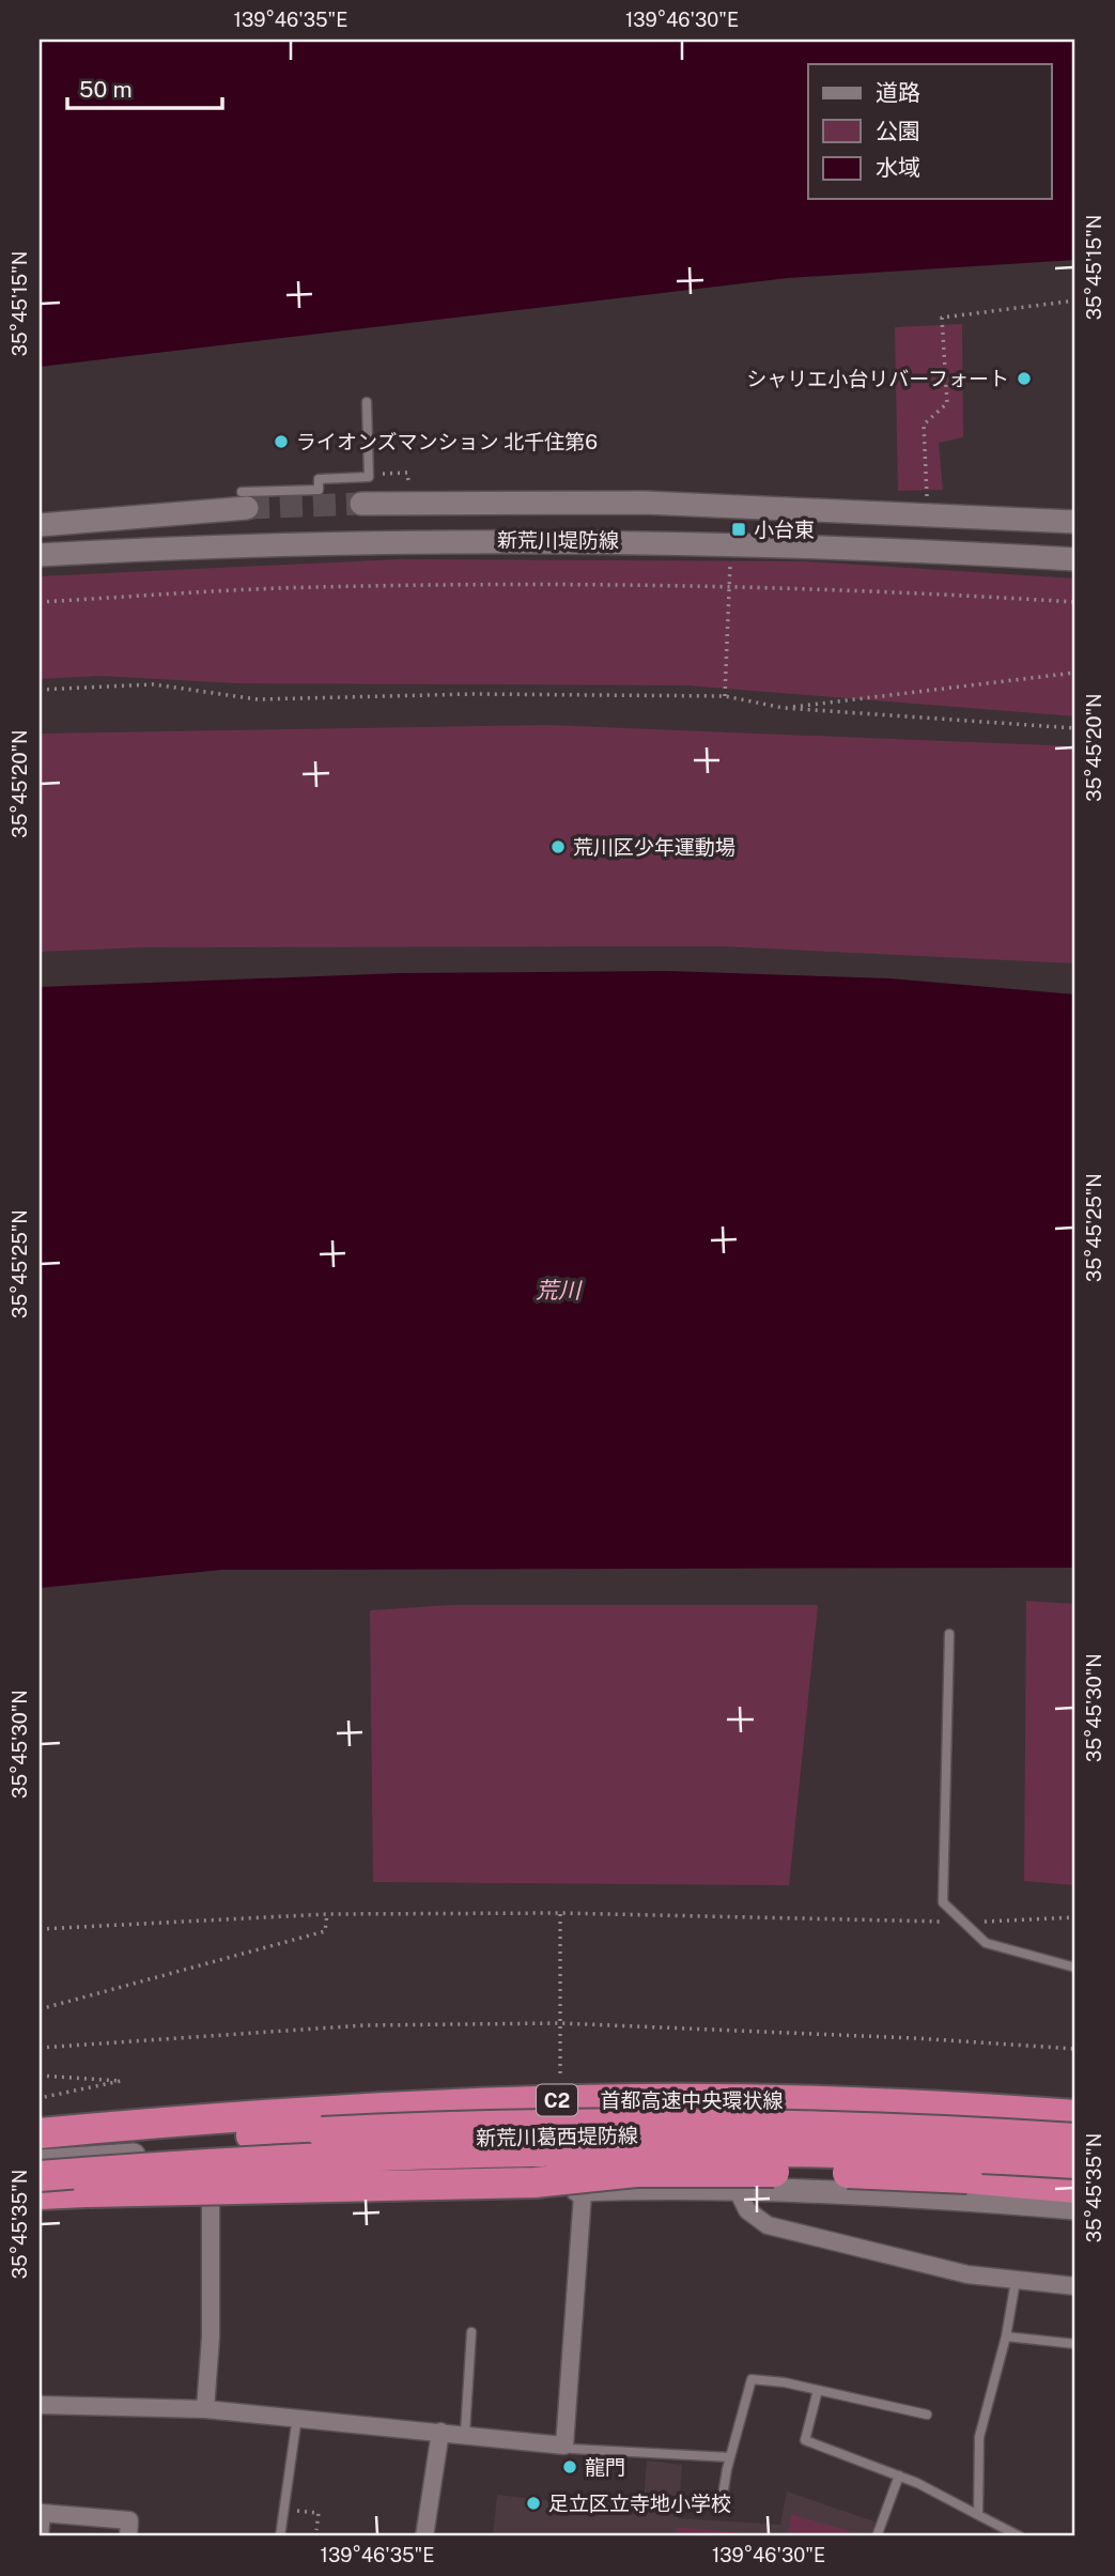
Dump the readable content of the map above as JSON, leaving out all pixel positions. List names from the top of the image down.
{
  "streets": {
    "highway": ["C2", "首都高速中央環状線"],
    "main road": ["新荒川堤防線", "新荒川葛西堤防線"]
  },
  "water": ["荒川"],
  "places": {
    "other": [
      "シャリエ小台リバーフォート",
      "ライオンズマンション 北千住第6",
      "荒川区少年運動場",
      "龍門",
      "足立区立寺地小学校"
    ],
    "transit": ["小台東"]
  },
  "legend": ["道路", "公園", "水域"],
  "scale_bar": "50 m",
  "coordinates": [
    "139°46'35\"E",
    "139°46'30\"E",
    "35°45'15\"N",
    "35°45'20\"N",
    "35°45'25\"N",
    "35°45'30\"N",
    "35°45'35\"N"
  ]
}
